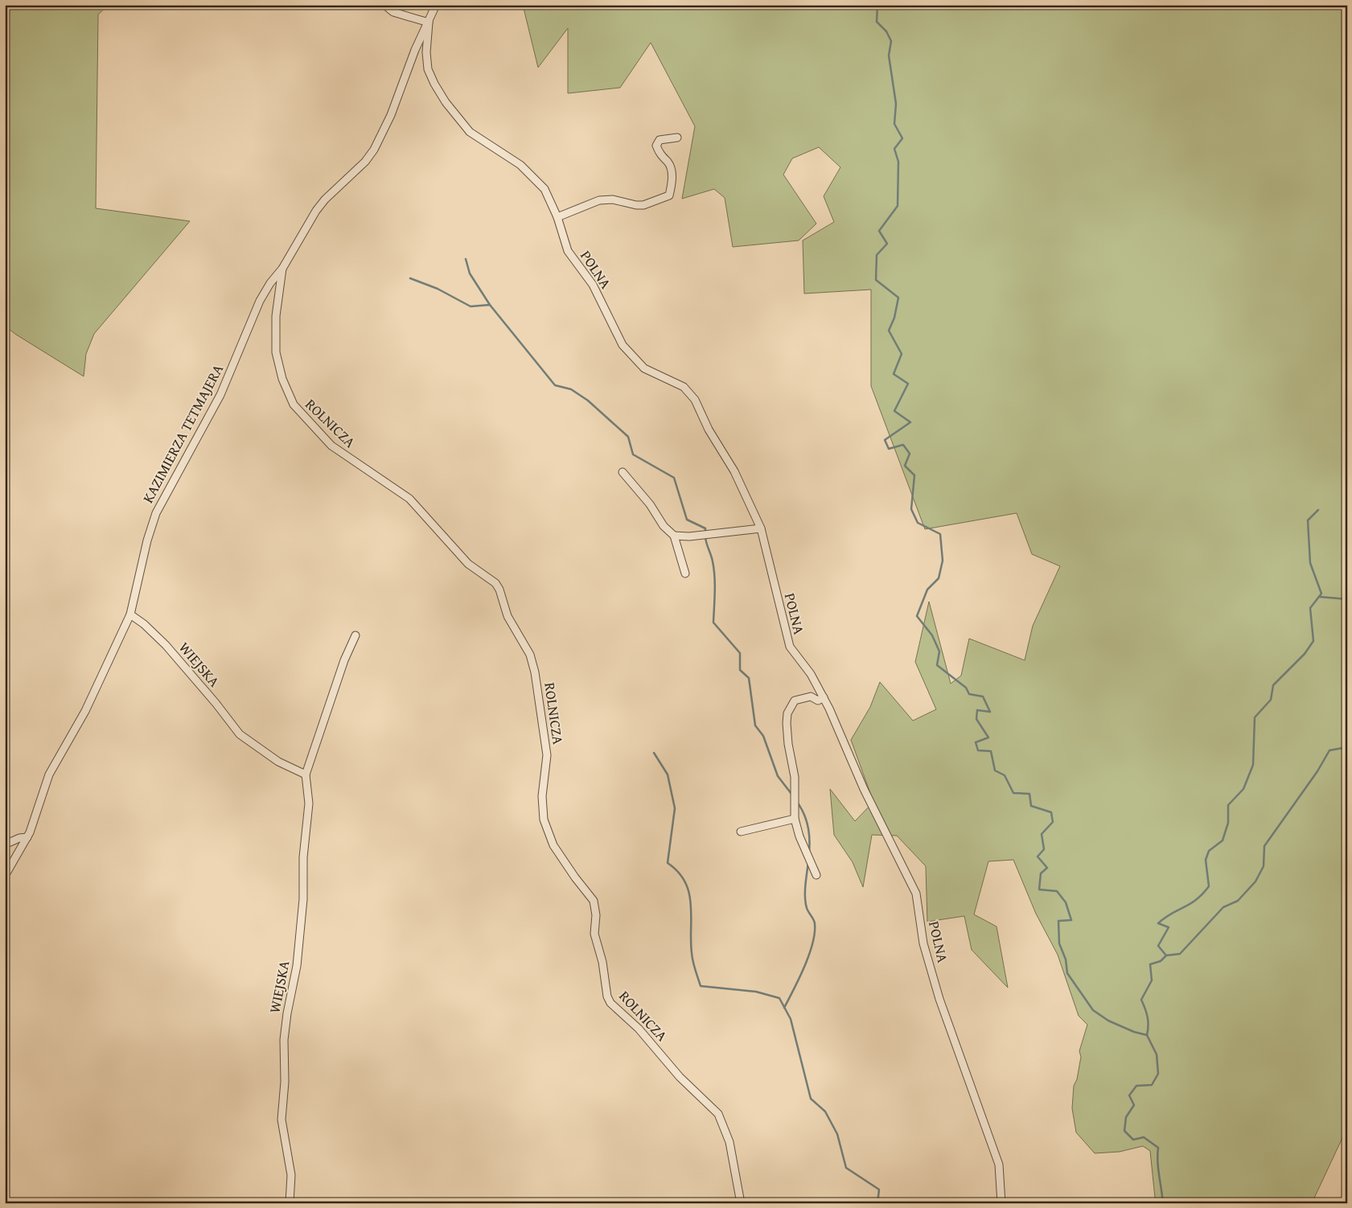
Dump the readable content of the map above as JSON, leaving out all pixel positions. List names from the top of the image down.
{
  "streets": {
    "street": [
      "POLNA",
      "ROLNICZA",
      "KAZIMIERZA TETMAJERA",
      "WIEJSKA"
    ]
  },
  "crossings": [
    ["POLNA", "KAZIMIERZA TETMAJERA"],
    ["ROLNICZA", "KAZIMIERZA TETMAJERA"],
    ["KAZIMIERZA TETMAJERA", "WIEJSKA"]
  ]
}
